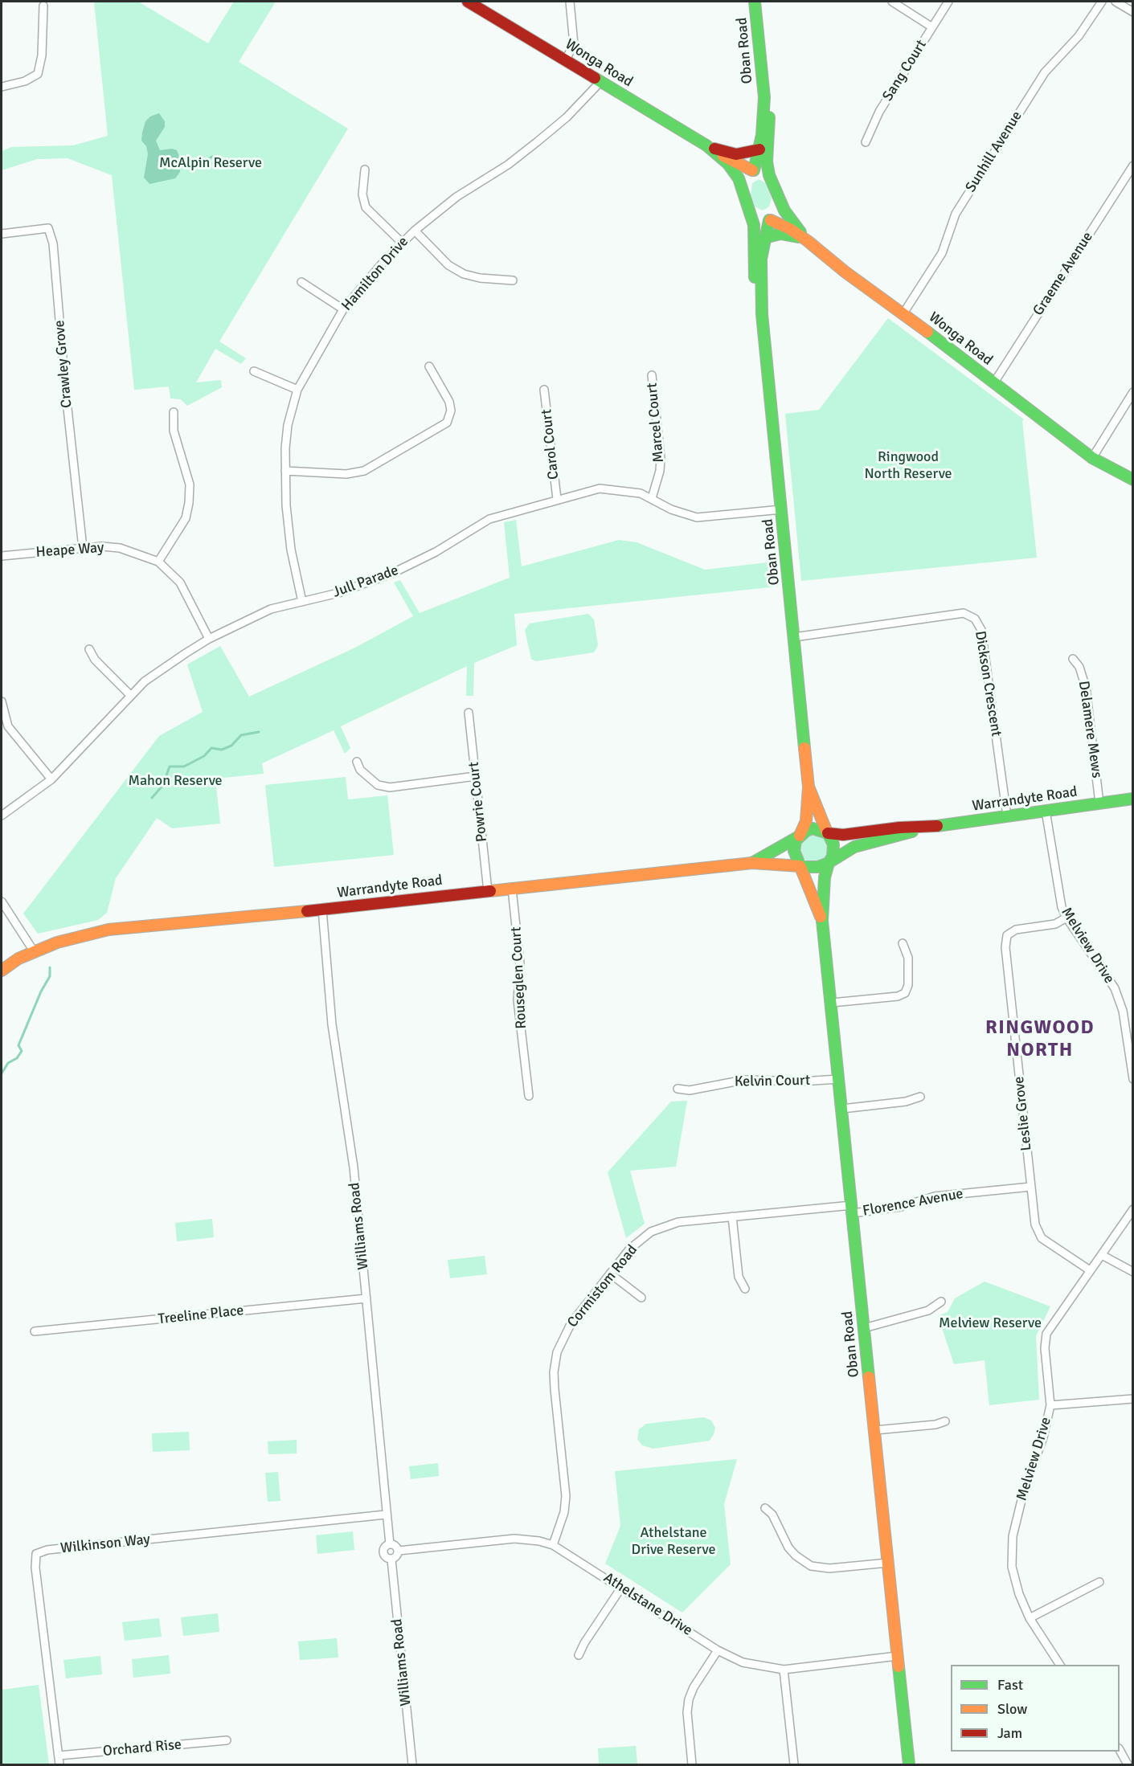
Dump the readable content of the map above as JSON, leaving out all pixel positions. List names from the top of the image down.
{
  "streets": {
    "main road": ["Oban Road", "Wonga Road", "Warrandyte Road"],
    "street": [
      "Sang Court",
      "Sunhill Avenue",
      "Hamilton Drive",
      "Graeme Avenue",
      "Crawley Grove",
      "Marcel Court",
      "Carol Court",
      "Heape Way",
      "Jull Parade",
      "Dickson Crescent",
      "Delamere Mews",
      "Powrie Court",
      "Melview Drive",
      "Rouseglen Court",
      "Kelvin Court",
      "Leslie Grove",
      "Florence Avenue",
      "Williams Road",
      "Cormistom Road",
      "Treeline Place",
      "Wilkinson Way",
      "Athelstane Drive",
      "Orchard Rise"
    ]
  },
  "crossings": [
    ["Oban Road", "Wonga Road"],
    ["Oban Road", "Jull Parade"],
    ["Oban Road", "Dickson Crescent"],
    ["Oban Road", "Warrandyte Road"],
    ["Oban Road", "Kelvin Court"],
    ["Oban Road", "Florence Avenue"],
    ["Oban Road", "Cormistom Road"],
    ["Oban Road", "Athelstane Drive"],
    ["Wonga Road", "Sunhill Avenue"],
    ["Wonga Road", "Hamilton Drive"],
    ["Wonga Road", "Graeme Avenue"],
    ["Hamilton Drive", "Jull Parade"],
    ["Crawley Grove", "Heape Way"],
    ["Marcel Court", "Jull Parade"],
    ["Carol Court", "Jull Parade"],
    ["Heape Way", "Jull Parade"],
    ["Dickson Crescent", "Warrandyte Road"],
    ["Delamere Mews", "Warrandyte Road"],
    ["Warrandyte Road", "Powrie Court"],
    ["Warrandyte Road", "Melview Drive"],
    ["Warrandyte Road", "Rouseglen Court"],
    ["Warrandyte Road", "Williams Road"],
    ["Melview Drive", "Leslie Grove"],
    ["Leslie Grove", "Florence Avenue"],
    ["Florence Avenue", "Cormistom Road"],
    ["Williams Road", "Treeline Place"],
    ["Williams Road", "Wilkinson Way"],
    ["Williams Road", "Athelstane Drive"],
    ["Cormistom Road", "Athelstane Drive"],
    ["Wilkinson Way", "Orchard Rise"]
  ],
  "districts": ["RINGWOOD NORTH"],
  "parks": [
    "McAlpin Reserve",
    "Ringwood North Reserve",
    "Mahon Reserve",
    "Melview Reserve",
    "Athelstane Drive Reserve"
  ],
  "legend": ["Fast", "Slow", "Jam"]
}
